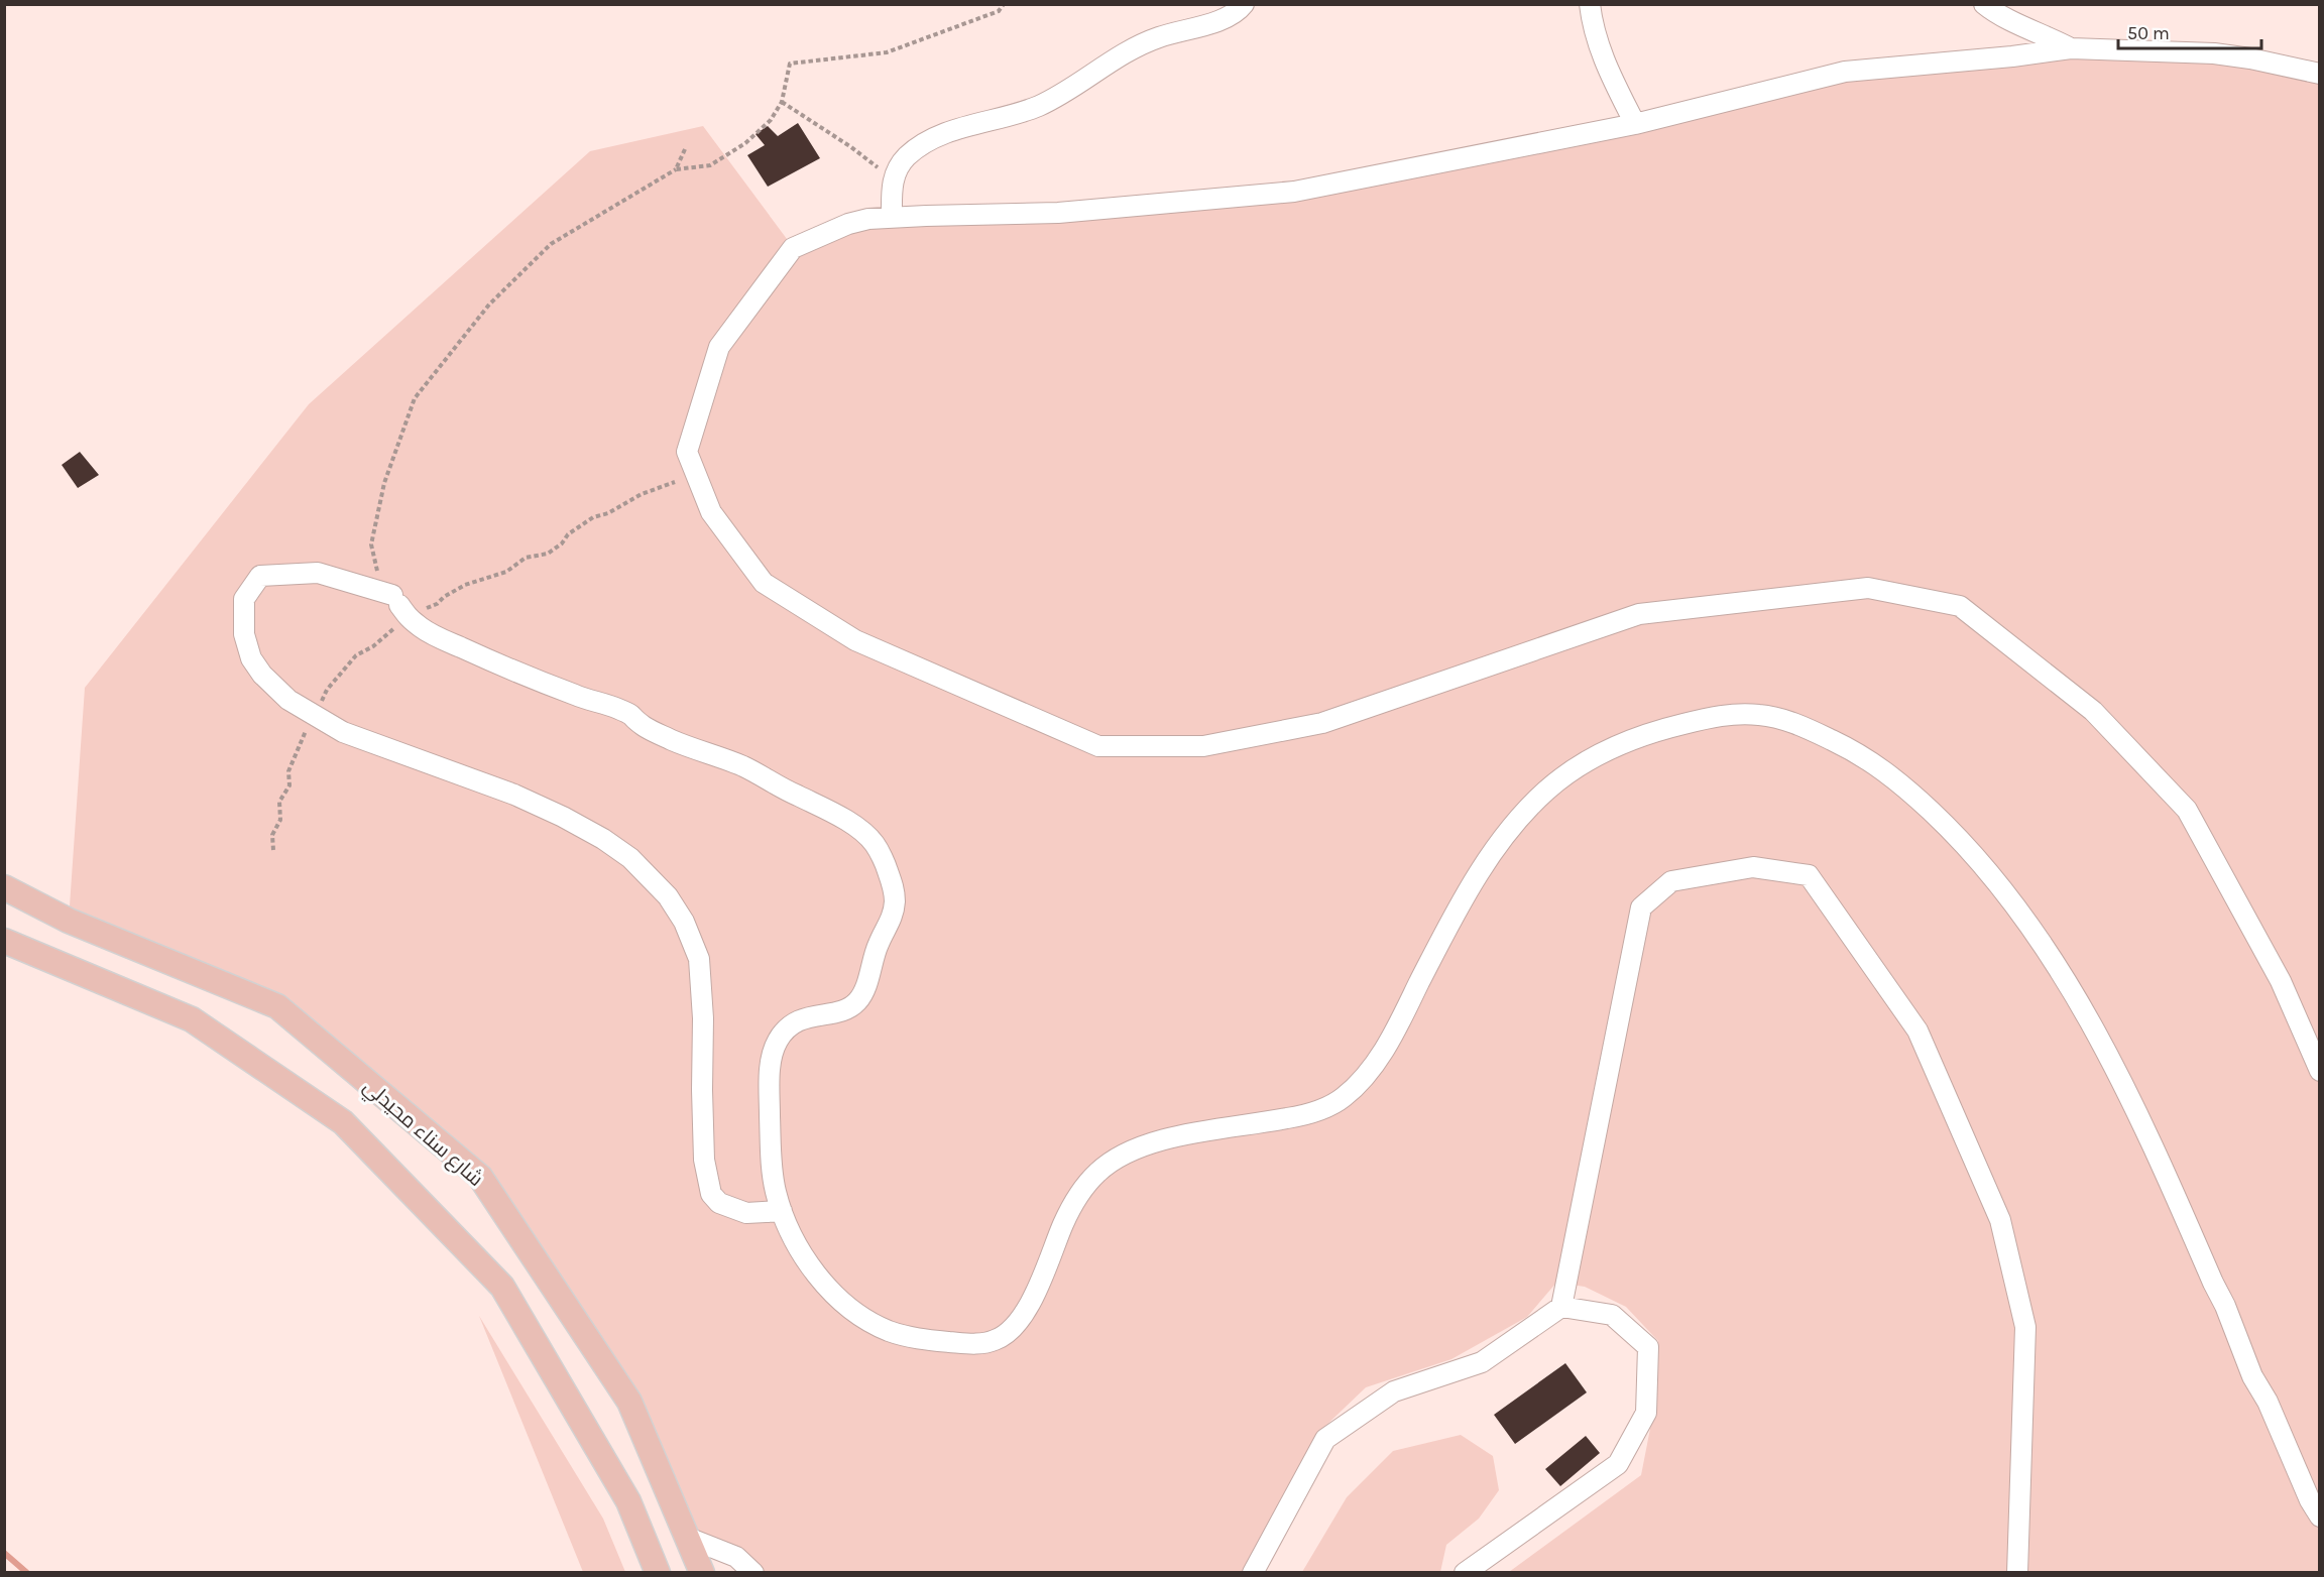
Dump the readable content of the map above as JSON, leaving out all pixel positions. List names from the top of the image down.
{
  "streets": {
    "main road": ["شارع سناء محيدلي"]
  },
  "scale_bar": "50 m"
}
